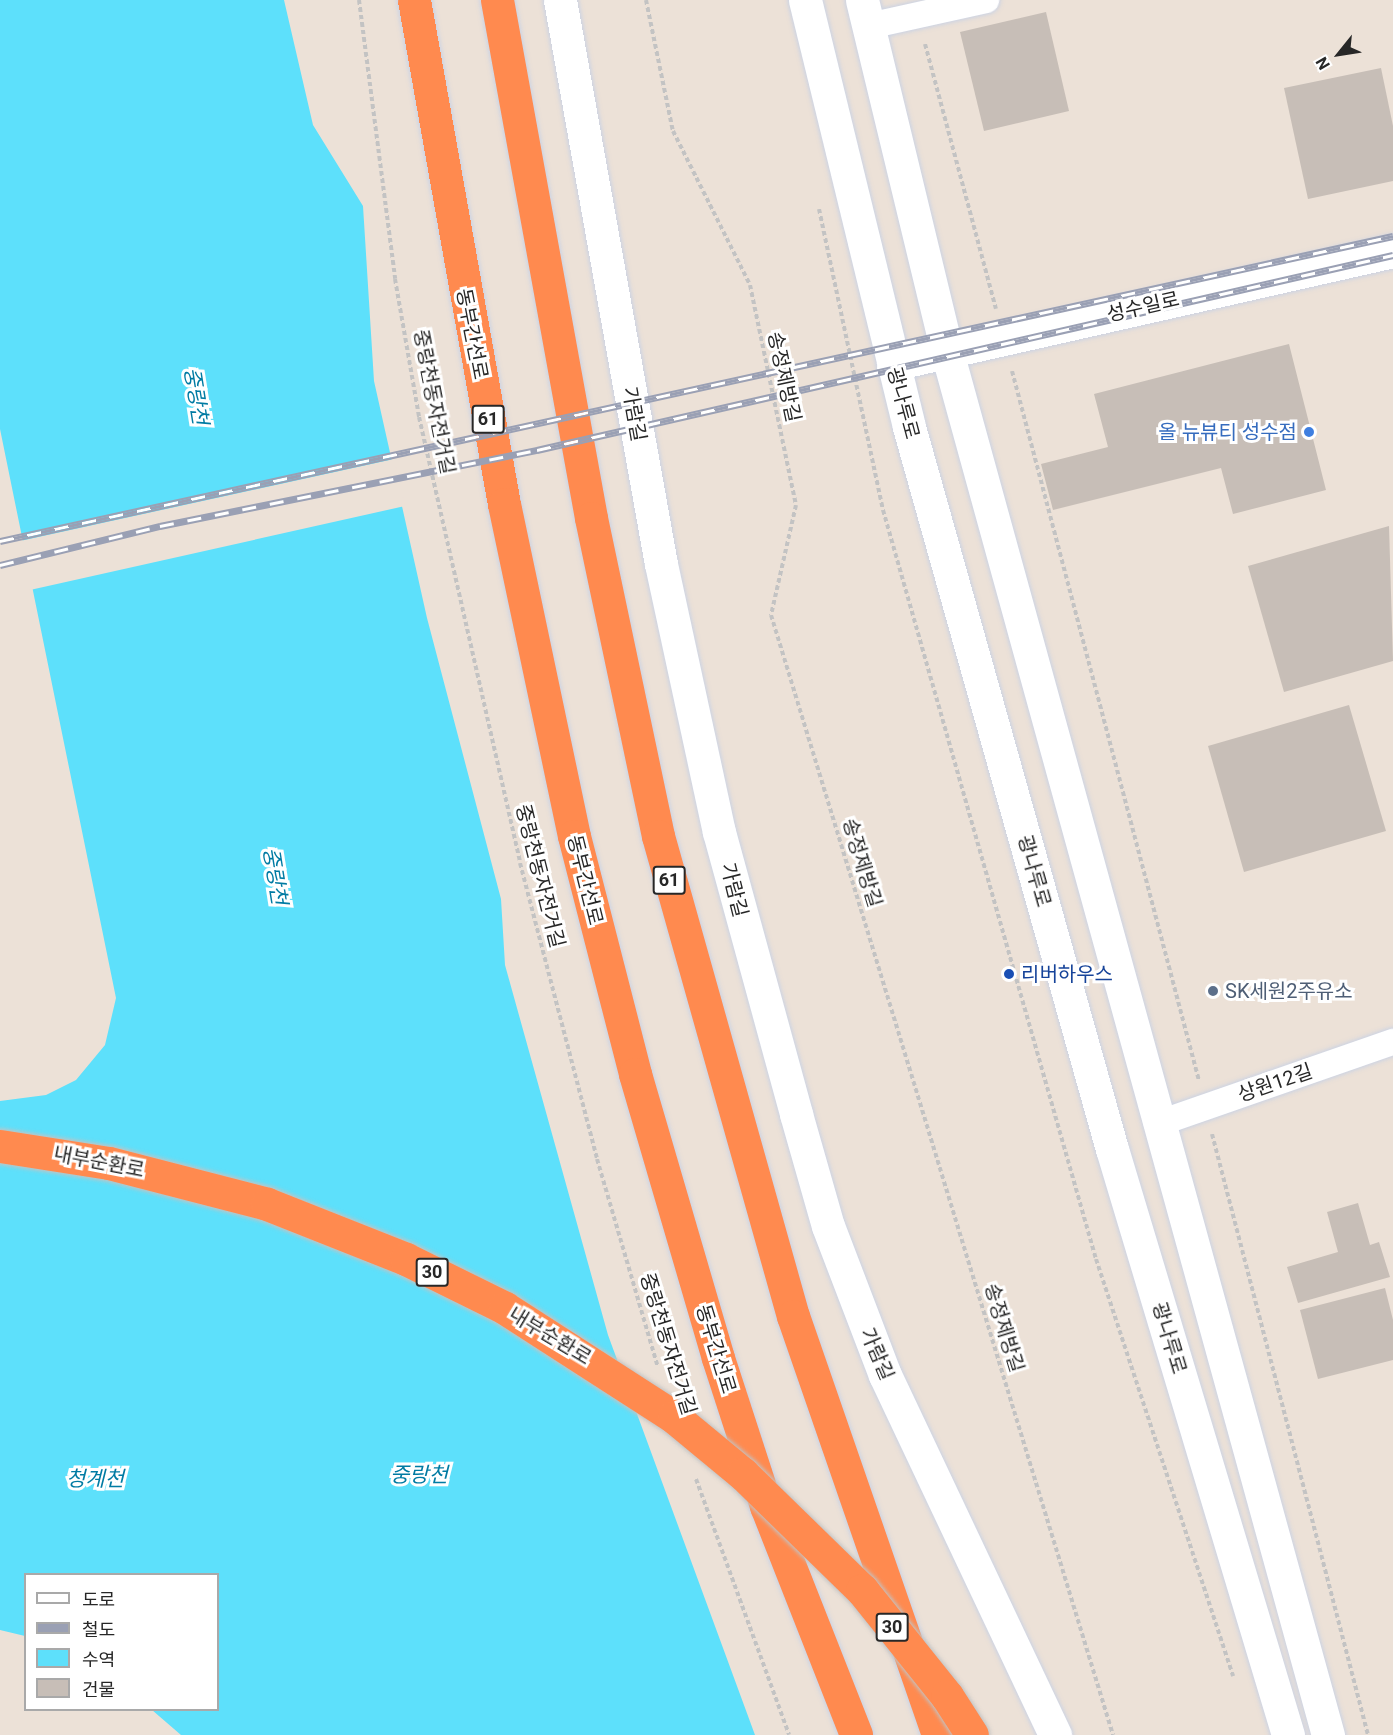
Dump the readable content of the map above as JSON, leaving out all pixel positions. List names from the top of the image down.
{
  "streets": {
    "highway": [
      "동부간선로",
      "61",
      "내부순환로",
      "30"
    ],
    "main road": ["성수일로", "광나루로", "가람길"],
    "street": ["상원12길"],
    "path": ["송정제방길", "중랑천동자전거길"]
  },
  "crossings": [
    ["성수일로", "광나루로"]
  ],
  "water": ["중랑천", "청계천"],
  "places": ["올 뉴뷰티 성수점", "리버하우스", "SK세원2주유소"],
  "legend": [
    "도로",
    "철도",
    "수역",
    "건물"
  ],
  "north": "bottom left"
}
